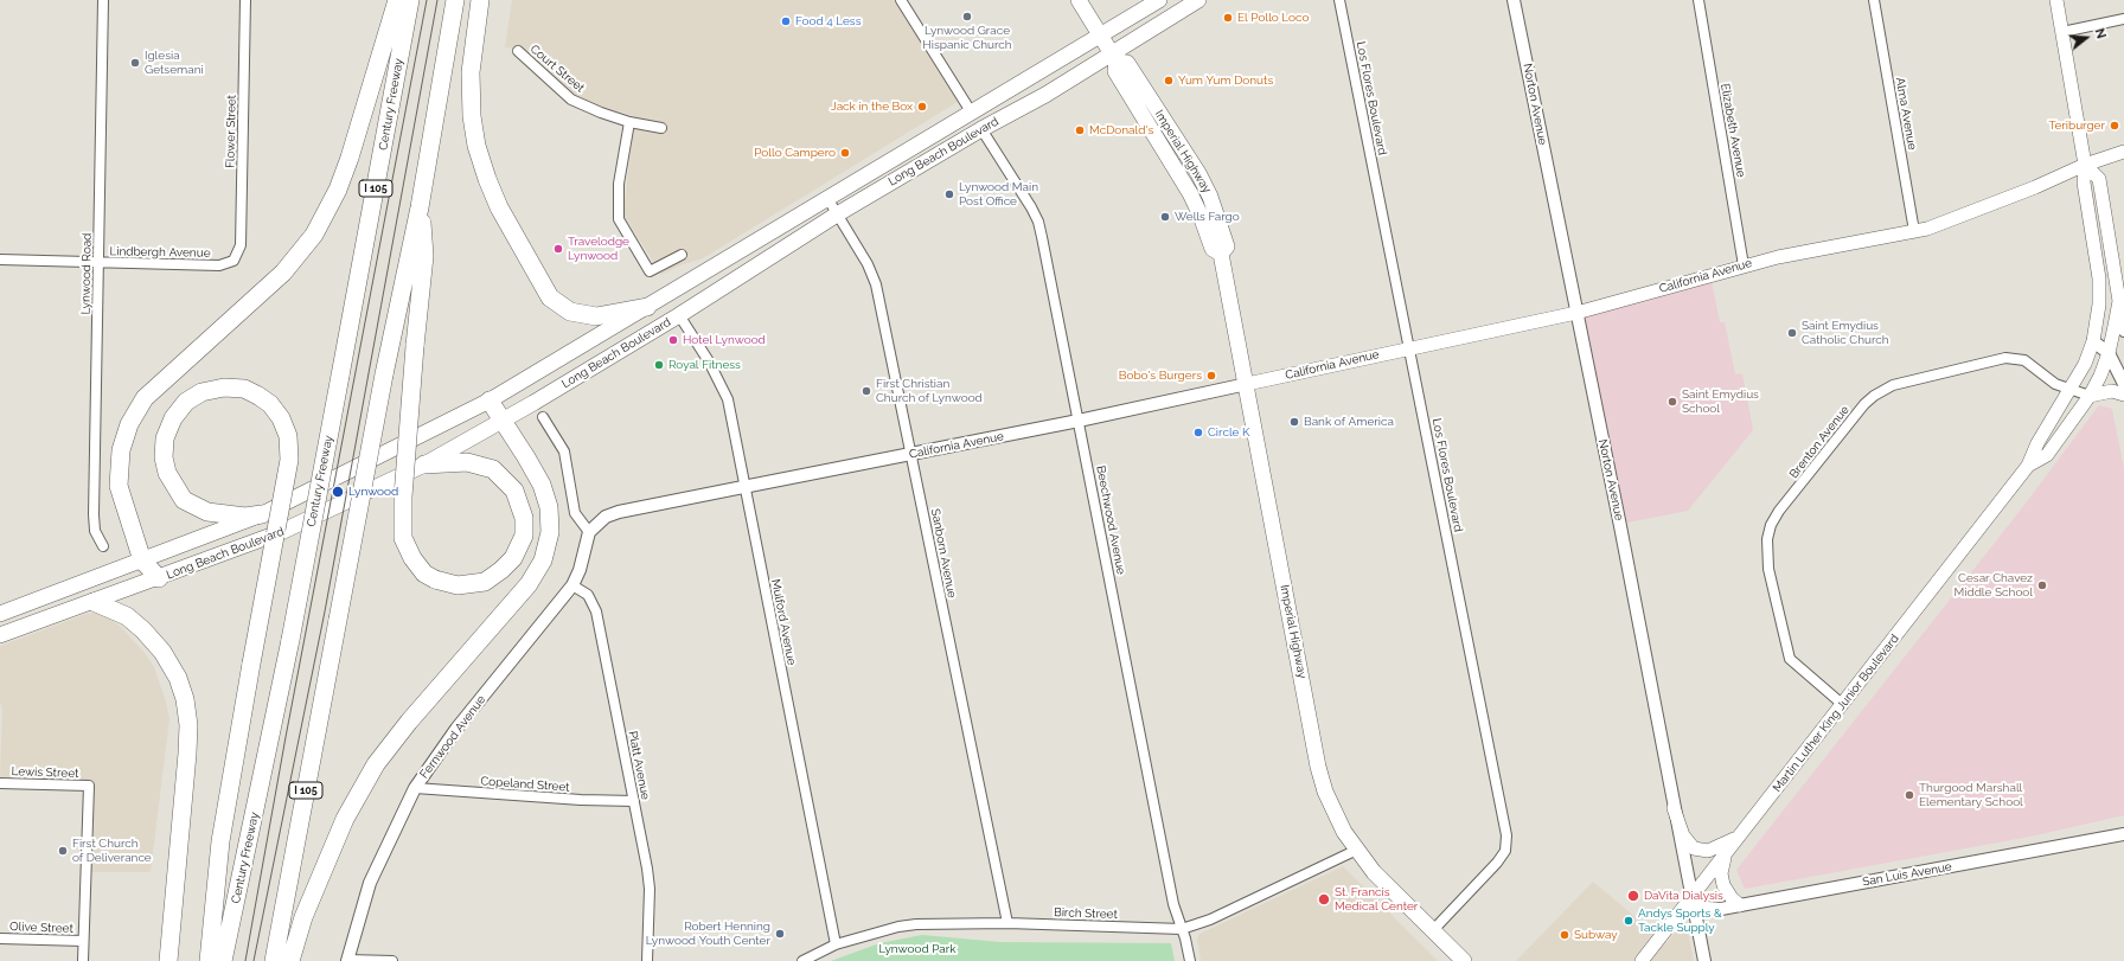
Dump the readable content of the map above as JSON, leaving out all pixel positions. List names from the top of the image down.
{
  "streets": {
    "highway": ["Century Freeway", "I 105"],
    "main road": [
      "Long Beach Boulevard",
      "Imperial Highway",
      "California Avenue",
      "Martin Luther King Junior Boulevard"
    ],
    "street": [
      "Court Street",
      "Los Flores Boulevard",
      "Norton Avenue",
      "Alma Avenue",
      "Elizabeth Avenue",
      "Flower Street",
      "Lindbergh Avenue",
      "Lynwood Road",
      "Brenton Avenue",
      "Beechwood Avenue",
      "Sanborn Avenue",
      "Mulford Avenue",
      "Fernwood Avenue",
      "Platt Avenue",
      "Lewis Street",
      "Copeland Street",
      "San Luis Avenue",
      "Birch Street",
      "Olive Street"
    ]
  },
  "crossings": [
    ["Los Flores Boulevard", "Imperial Highway"],
    ["Los Flores Boulevard", "California Avenue"],
    ["Norton Avenue", "California Avenue"],
    ["Norton Avenue", "Martin Luther King Junior Boulevard"],
    ["Norton Avenue", "San Luis Avenue"],
    ["Alma Avenue", "California Avenue"],
    ["Elizabeth Avenue", "California Avenue"],
    ["Flower Street", "Lindbergh Avenue"],
    ["Long Beach Boulevard", "Imperial Highway"],
    ["Long Beach Boulevard", "Beechwood Avenue"],
    ["Long Beach Boulevard", "Sanborn Avenue"],
    ["Long Beach Boulevard", "Mulford Avenue"],
    ["Imperial Highway", "California Avenue"],
    ["Imperial Highway", "Birch Street"],
    ["Lindbergh Avenue", "Lynwood Road"],
    ["California Avenue", "Beechwood Avenue"],
    ["California Avenue", "Sanborn Avenue"],
    ["California Avenue", "Mulford Avenue"],
    ["California Avenue", "Martin Luther King Junior Boulevard"],
    ["Brenton Avenue", "Martin Luther King Junior Boulevard"],
    ["Beechwood Avenue", "Birch Street"],
    ["Sanborn Avenue", "Birch Street"],
    ["Mulford Avenue", "Birch Street"],
    ["Martin Luther King Junior Boulevard", "San Luis Avenue"],
    ["Fernwood Avenue", "Platt Avenue"],
    ["Fernwood Avenue", "Copeland Street"],
    ["Platt Avenue", "Copeland Street"],
    ["Lewis Street", "Olive Street"]
  ],
  "parks": ["Lynwood Park"],
  "places": [
    "Lynwood Grace Hispanic Church",
    "El Pollo Loco",
    "Food 4 Less",
    "Iglesia Getsemani",
    "Yum Yum Donuts",
    "Jack in the Box",
    "Teriburger",
    "McDonald's",
    "Pollo Campero",
    "Lynwood Main Post Office",
    "Wells Fargo",
    "Travelodge Lynwood",
    "Saint Emydius Catholic Church",
    "Hotel Lynwood",
    "Royal Fitness",
    "Bobo's Burgers",
    "First Christian Church of Lynwood",
    "Saint Emydius School",
    "Bank of America",
    "Circle K",
    "Lynwood",
    "Cesar Chavez Middle School",
    "Thurgood Marshall Elementary School",
    "First Church of Deliverance",
    "DaVita Dialysis",
    "St. Francis Medical Center",
    "Andys Sports & Tackle Supply",
    "Robert Henning Lynwood Youth Center",
    "Subway"
  ],
  "north": "right"
}
